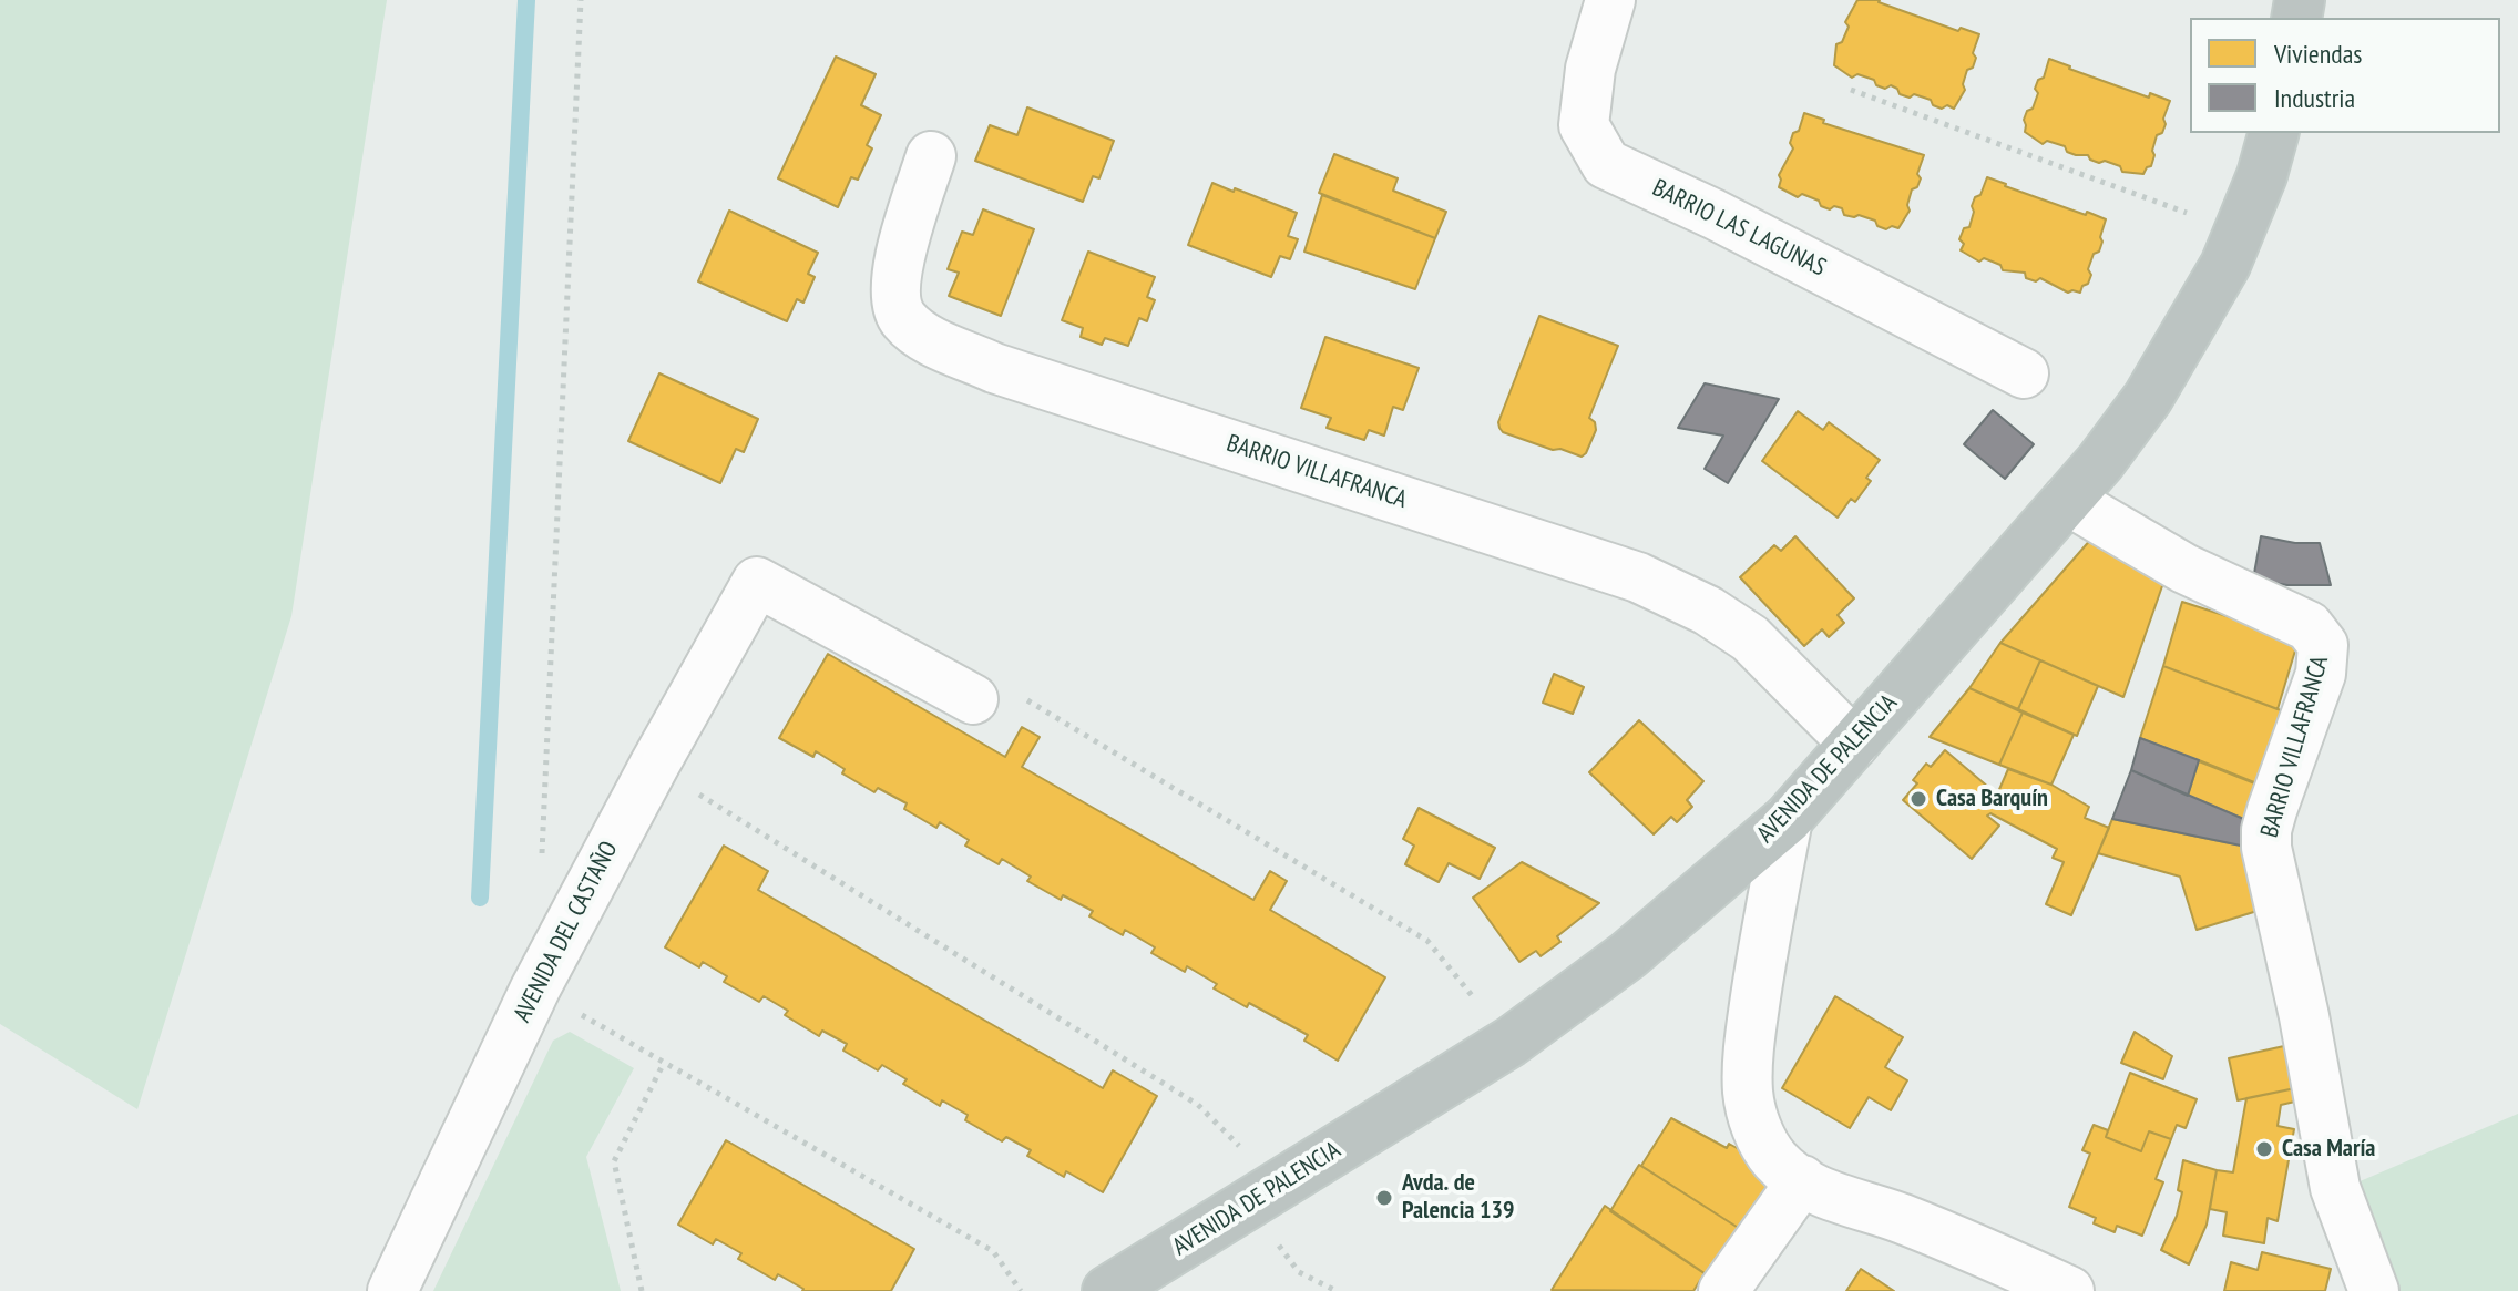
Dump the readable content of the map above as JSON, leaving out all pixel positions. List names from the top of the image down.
{
  "streets": {
    "highway": ["AVENIDA DE PALENCIA"],
    "street": ["BARRIO LAS LAGUNAS", "BARRIO VILLAFRANCA", "AVENIDA DEL CASTAÑO"]
  },
  "crossings": [
    ["BARRIO VILLAFRANCA", "AVENIDA DE PALENCIA"]
  ],
  "places": ["Casa Barquín", "Casa María", "Avda. de Palencia 139"],
  "legend": ["Viviendas", "Industria"]
}
